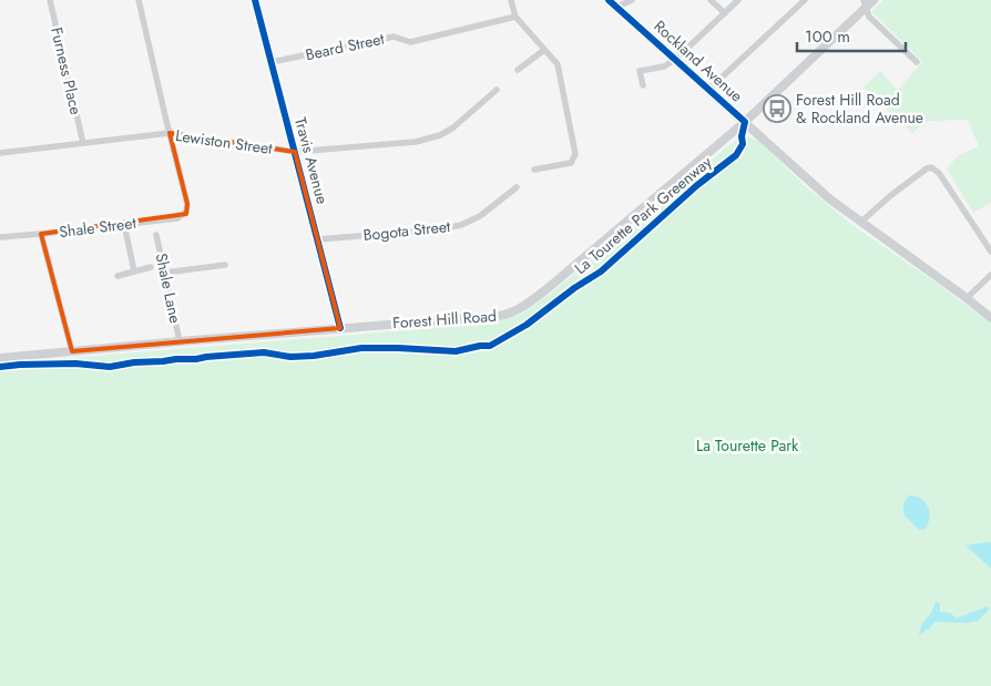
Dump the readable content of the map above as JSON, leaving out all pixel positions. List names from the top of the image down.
{
  "streets": {
    "street": [
      "Beard Street",
      "Rockland Avenue",
      "Furness Place",
      "Lewiston Street",
      "Travis Avenue",
      "Shale Street",
      "Bogota Street",
      "Shale Lane",
      "Forest Hill Road"
    ],
    "cycle path": ["La Tourette Park Greenway"]
  },
  "crossings": [
    ["Beard Street", "Travis Avenue"],
    ["Rockland Avenue", "Forest Hill Road"],
    ["Furness Place", "Lewiston Street"],
    ["Lewiston Street", "Travis Avenue"],
    ["Lewiston Street", "Shale Street"],
    ["Travis Avenue", "Bogota Street"],
    ["Travis Avenue", "Forest Hill Road"],
    ["Shale Lane", "Forest Hill Road"]
  ],
  "parks": ["La Tourette Park"],
  "places": {
    "bus stop": ["Forest Hill Road & Rockland Avenue"]
  },
  "scale_bar": "100 m"
}
